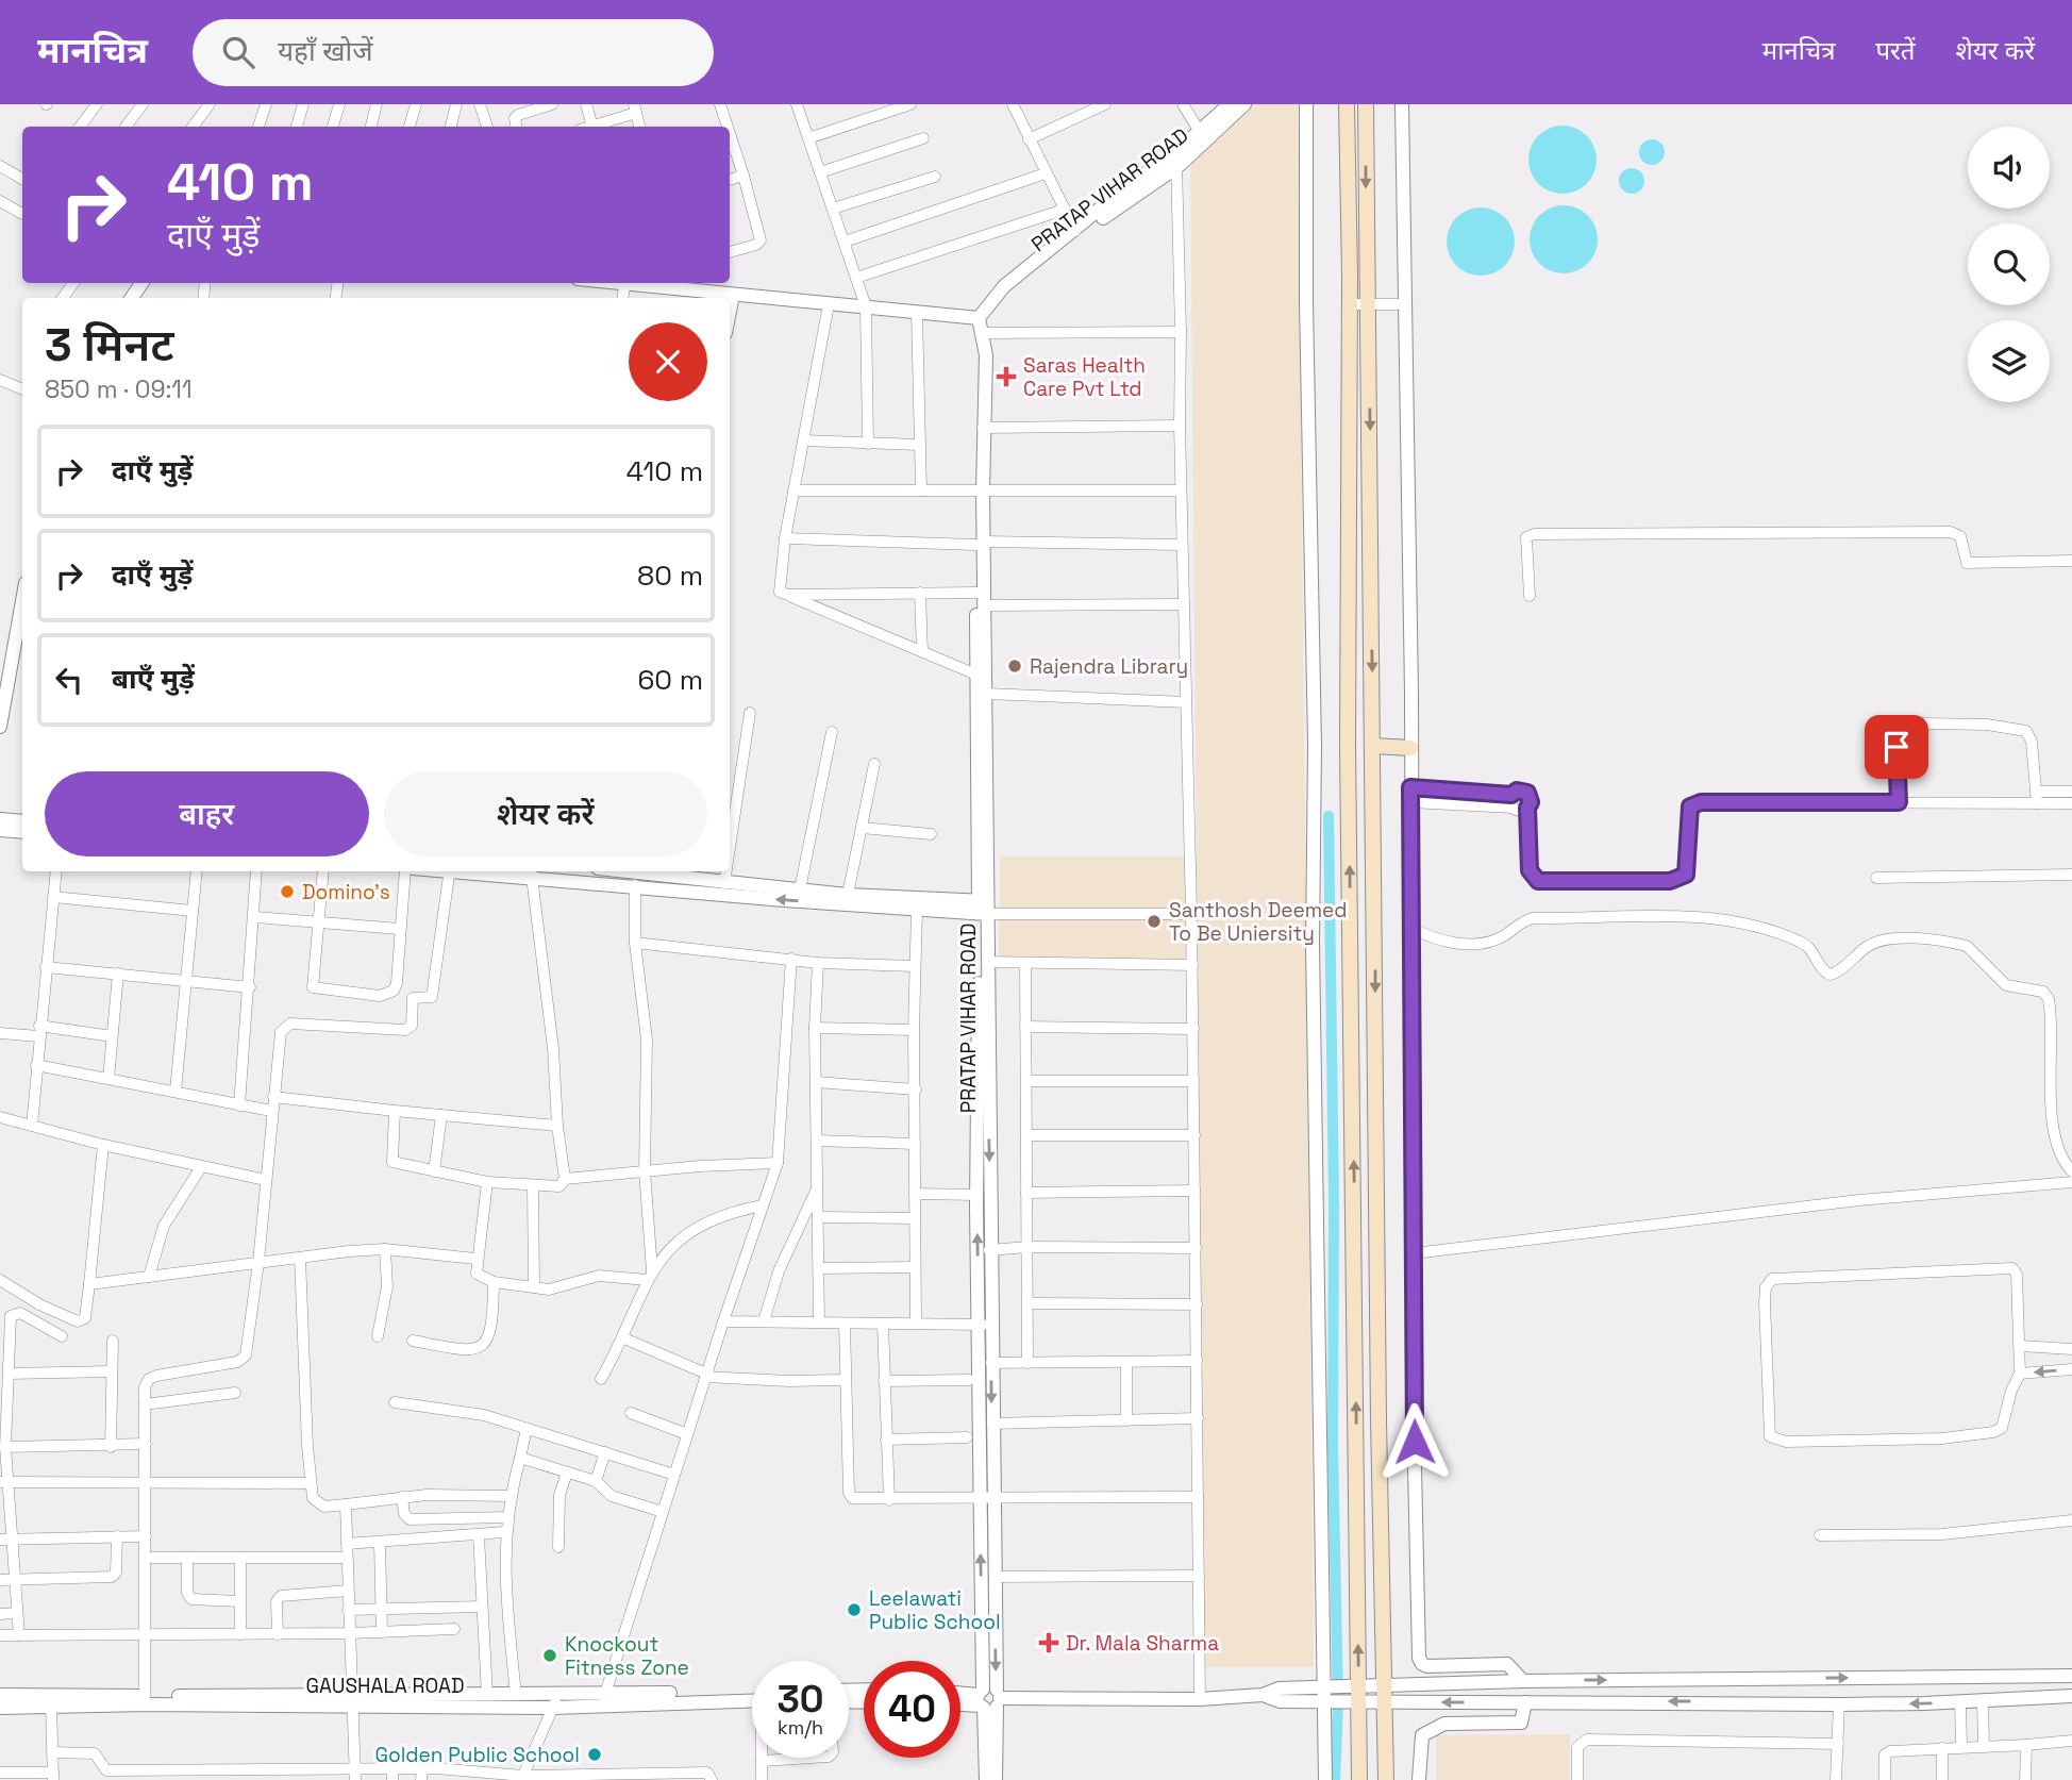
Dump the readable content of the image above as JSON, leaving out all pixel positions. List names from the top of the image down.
{
  "streets": {
    "street": ["PRATAP VIHAR ROAD", "GAUSHALA ROAD"]
  },
  "places": {
    "health": ["Saras Health Care Pvt Ltd", "Dr. Mala Sharma"],
    "other": [
      "Rajendra Library",
      "Domino's",
      "Santhosh Deemed To Be Uniersity",
      "Leelawati Public School",
      "Knockout Fitness Zone",
      "Golden Public School"
    ]
  },
  "page": {
    "header": "मानचित्र",
    "search": "यहाँ खोजें",
    "nav": ["मानचित्र", "परतें", "शेयर करें"],
    "turn": ["410 m", "दाएँ मुड़ें"],
    "heading": ["3 मिनट", "850 m · 09:11"],
    "list": [
      {
        "name": "दाएँ मुड़ें",
        "value": "410 m"
      },
      {
        "name": "दाएँ मुड़ें",
        "value": "80 m"
      },
      {
        "name": "बाएँ मुड़ें",
        "value": "60 m"
      }
    ],
    "buttons": ["बाहर", "शेयर करें"],
    "speed": "30 km/h",
    "limit": "40"
  }
}
